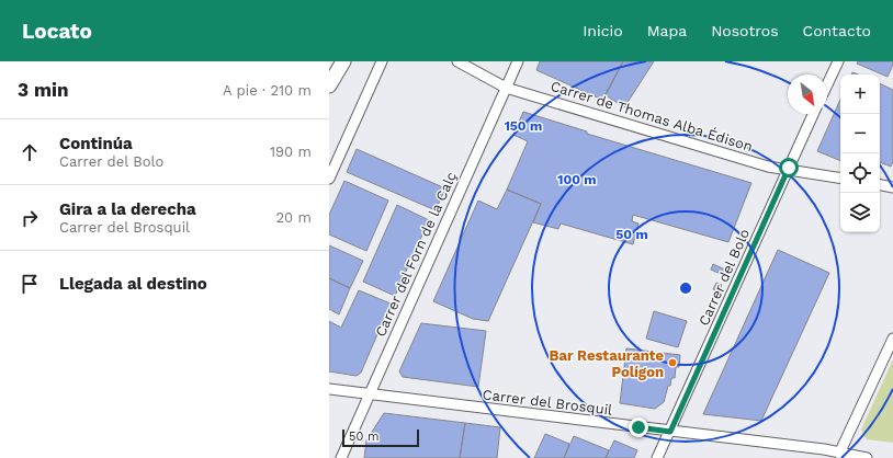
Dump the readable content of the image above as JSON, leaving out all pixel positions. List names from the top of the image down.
{
  "streets": {
    "street": [
      "Carrer de Thomas Alba Édison",
      "Carrer del Forn de la Calç",
      "Carrer del Bolo",
      "Carrer del Brosquil"
    ]
  },
  "crossings": [
    ["Carrer de Thomas Alba Édison", "Carrer del Forn de la Calç"],
    ["Carrer de Thomas Alba Édison", "Carrer del Bolo"],
    ["Carrer del Forn de la Calç", "Carrer del Brosquil"],
    ["Carrer del Bolo", "Carrer del Brosquil"]
  ],
  "places": ["Bar Restaurante Polígon"],
  "scale_bar": "50 m",
  "north": "bottom right",
  "page": {
    "header": "Locato",
    "nav": [
      "Inicio",
      "Mapa",
      "Nosotros",
      "Contacto"
    ],
    "heading": ["3 min", "A pie · 210 m"],
    "map_buttons": ["+", "−"],
    "list": [
      ["Continúa", "Carrer del Bolo", "190 m"],
      ["Gira a la derecha", "Carrer del Brosquil", "20 m"],
      "Llegada al destino"
    ],
    "scale": "50 m"
  },
  "rings": ["150 m", "100 m", "50 m"]
}
